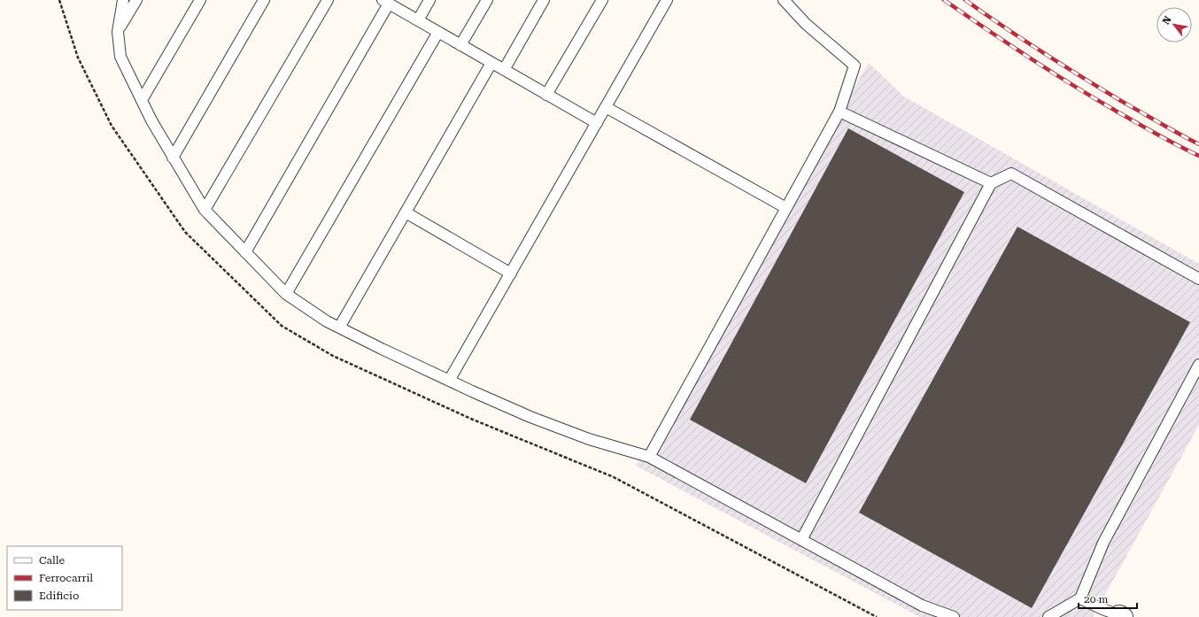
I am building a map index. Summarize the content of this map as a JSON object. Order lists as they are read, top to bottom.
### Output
{
  "legend": ["Calle", "Ferrocarril", "Edificio"],
  "scale_bar": "20 m",
  "north": "top left"
}
